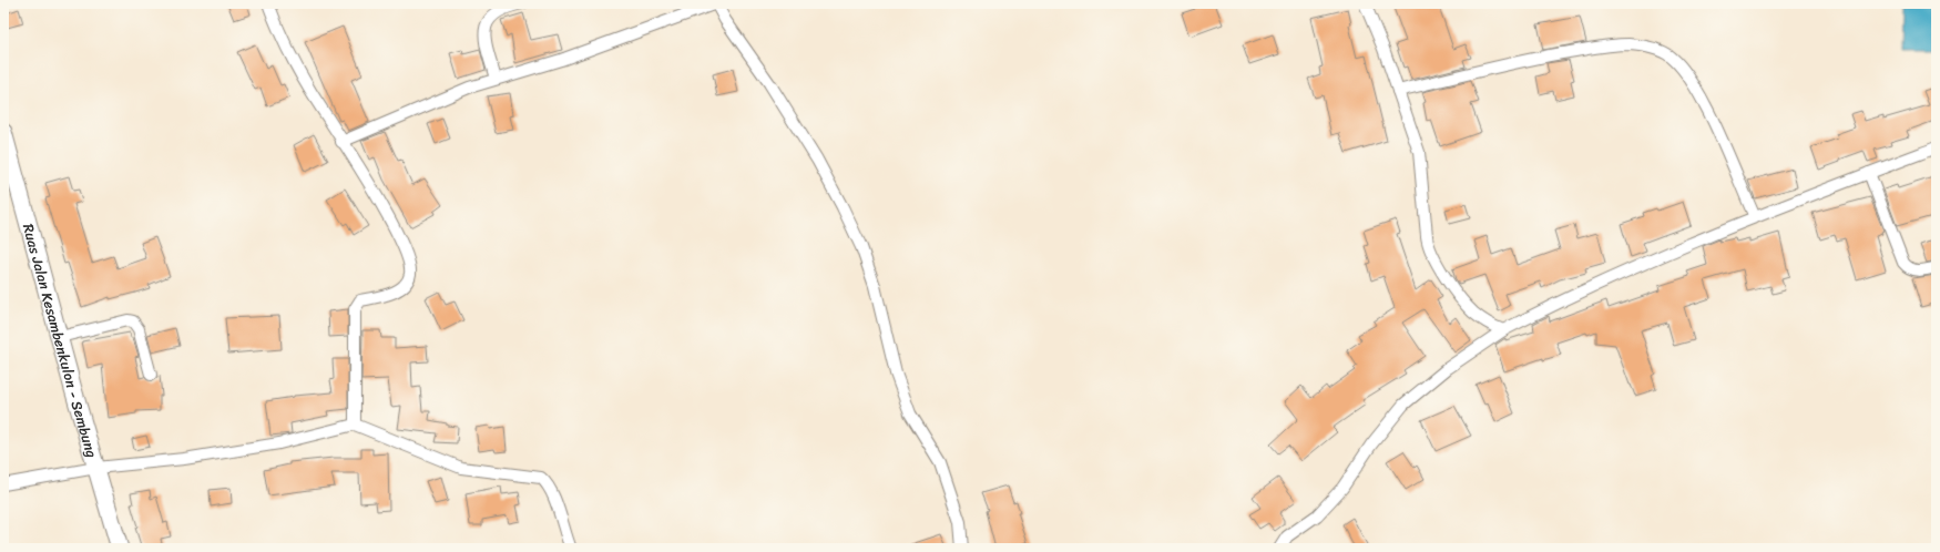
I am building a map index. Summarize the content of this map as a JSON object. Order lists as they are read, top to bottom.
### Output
{
  "streets": {
    "main road": ["Ruas Jalan Kesambenkulon - Sembung"]
  }
}
